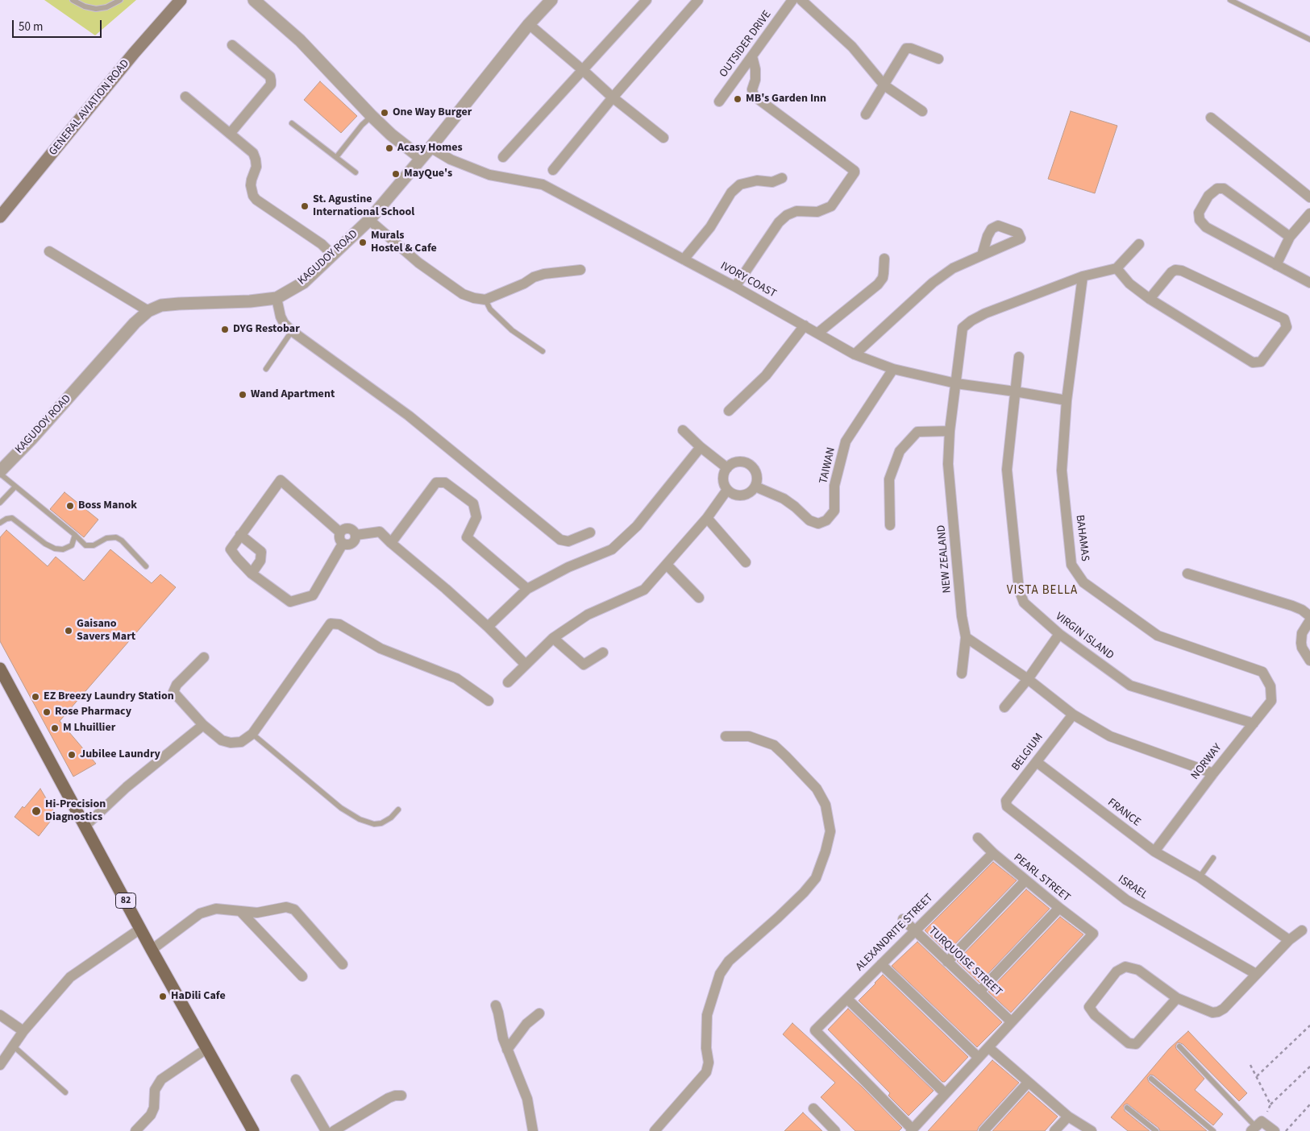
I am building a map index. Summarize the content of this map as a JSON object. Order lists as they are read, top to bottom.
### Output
{
  "streets": {
    "main road": ["GENERAL AVIATION ROAD", "82"],
    "street": [
      "OUTSIDER DRIVE",
      "KAGUDOY ROAD",
      "IVORY COAST",
      "TAIWAN",
      "BAHAMAS",
      "NEW ZEALAND",
      "VIRGIN ISLAND",
      "BELGIUM",
      "NORWAY",
      "FRANCE",
      "PEARL STREET",
      "ISRAEL",
      "ALEXANDRITE STREET",
      "TURQUOISE STREET"
    ]
  },
  "crossings": [
    ["KAGUDOY ROAD", "IVORY COAST"],
    ["IVORY COAST", "TAIWAN"],
    ["IVORY COAST", "BAHAMAS"],
    ["IVORY COAST", "NEW ZEALAND"],
    ["IVORY COAST", "VIRGIN ISLAND"],
    ["BAHAMAS", "NEW ZEALAND"],
    ["BAHAMAS", "NORWAY"],
    ["VIRGIN ISLAND", "NORWAY"],
    ["BELGIUM", "FRANCE"],
    ["BELGIUM", "ISRAEL"],
    ["NORWAY", "FRANCE"],
    ["PEARL STREET", "ALEXANDRITE STREET"],
    ["PEARL STREET", "TURQUOISE STREET"],
    ["ALEXANDRITE STREET", "TURQUOISE STREET"]
  ],
  "districts": ["VISTA BELLA"],
  "places": [
    "MB's Garden Inn",
    "One Way Burger",
    "Acasy Homes",
    "MayQue's",
    "St. Agustine International School",
    "Murals Hostel & Cafe",
    "DYG Restobar",
    "Wand Apartment",
    "Boss Manok",
    "Gaisano Savers Mart",
    "EZ Breezy Laundry Station",
    "Rose Pharmacy",
    "M Lhuillier",
    "Jubilee Laundry",
    "Hi-Precision Diagnostics",
    "HaDili Cafe"
  ],
  "scale_bar": "50 m"
}
